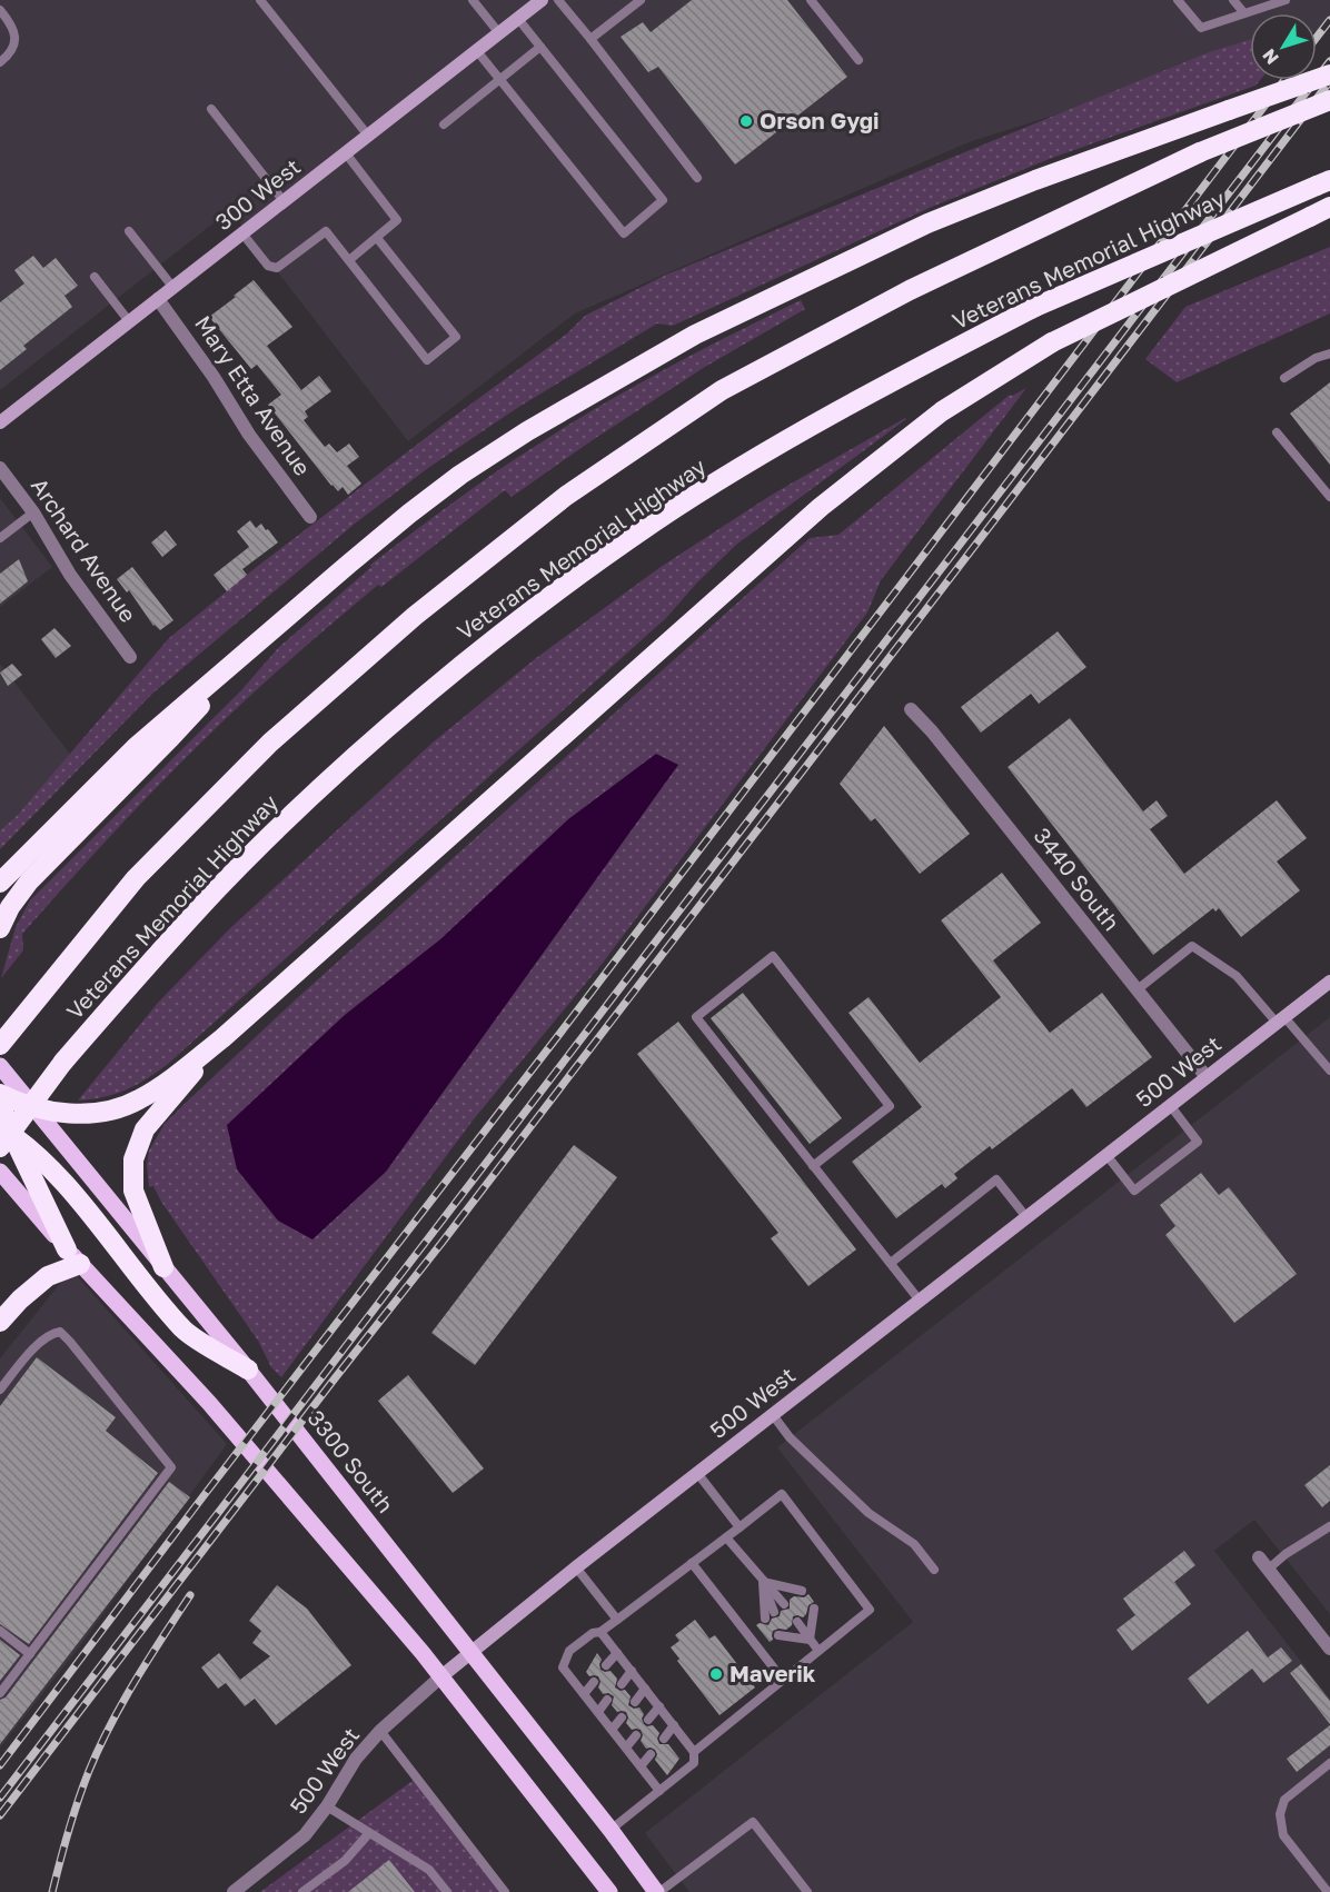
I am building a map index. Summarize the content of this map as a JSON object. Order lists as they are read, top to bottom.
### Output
{
  "streets": {
    "highway": ["Veterans Memorial Highway"],
    "main road": ["300 West", "500 West", "3300 South"],
    "street": ["Mary Etta Avenue", "Archard Avenue", "3440 South"]
  },
  "crossings": [
    ["300 West", "Mary Etta Avenue"],
    ["3440 South", "500 West"],
    ["500 West", "3300 South"]
  ],
  "places": ["Orson Gygi", "Maverik"],
  "north": "bottom left"
}
